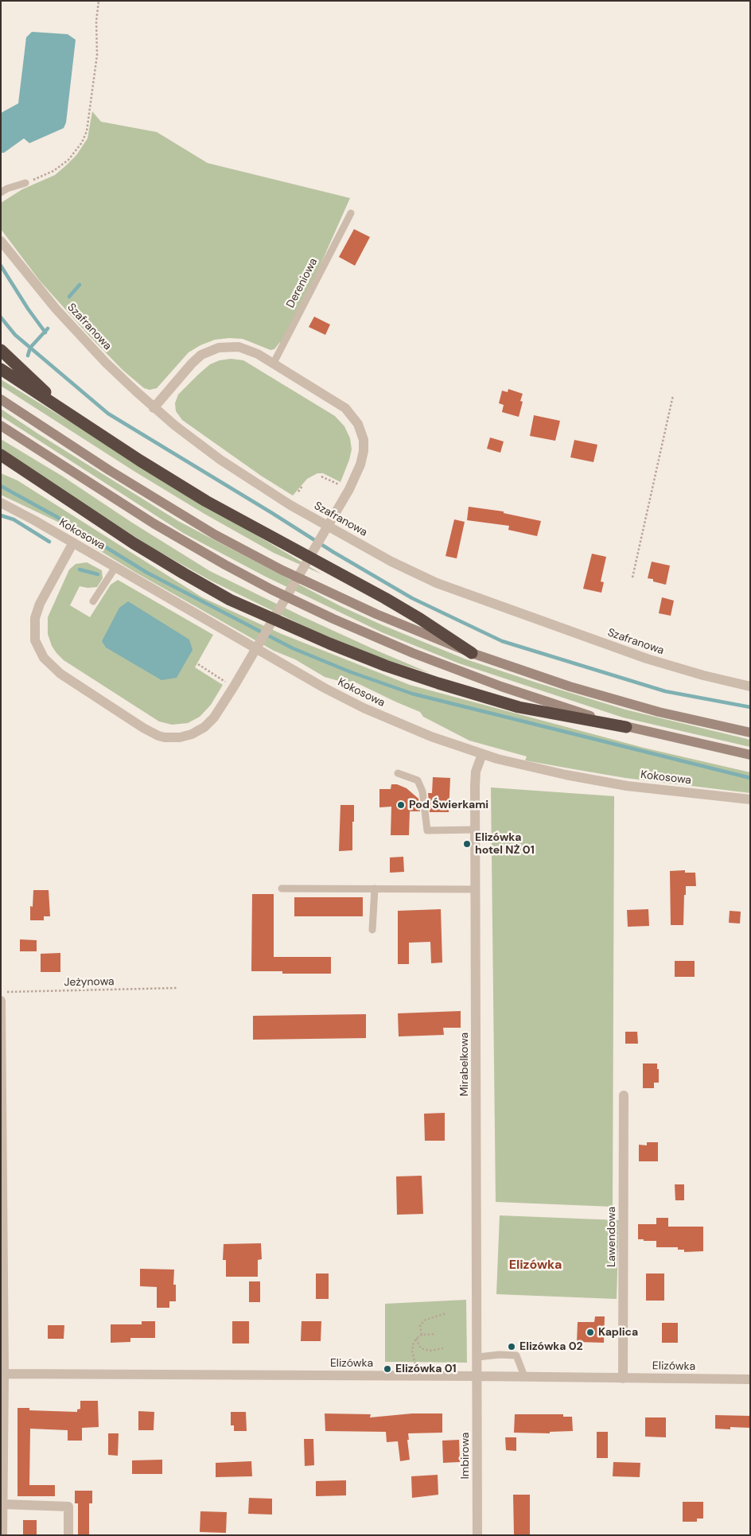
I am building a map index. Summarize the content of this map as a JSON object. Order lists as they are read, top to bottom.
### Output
{
  "streets": {
    "street": [
      "Szafranowa",
      "Kokosowa",
      "Mirabelkowa",
      "Lawendowa",
      "Elizówka",
      "Imbirowa"
    ],
    "lane": ["Dereniowa"],
    "path": ["Jeżynowa"]
  },
  "crossings": [
    ["Kokosowa", "Mirabelkowa"],
    ["Mirabelkowa", "Elizówka"],
    ["Mirabelkowa", "Imbirowa"],
    ["Lawendowa", "Elizówka"],
    ["Elizówka", "Imbirowa"]
  ],
  "districts": ["Elizówka"],
  "places": [
    "Pod Świerkami",
    "Elizówka hotel NŻ 01",
    "Kaplica",
    "Elizówka 02",
    "Elizówka 01"
  ]
}
